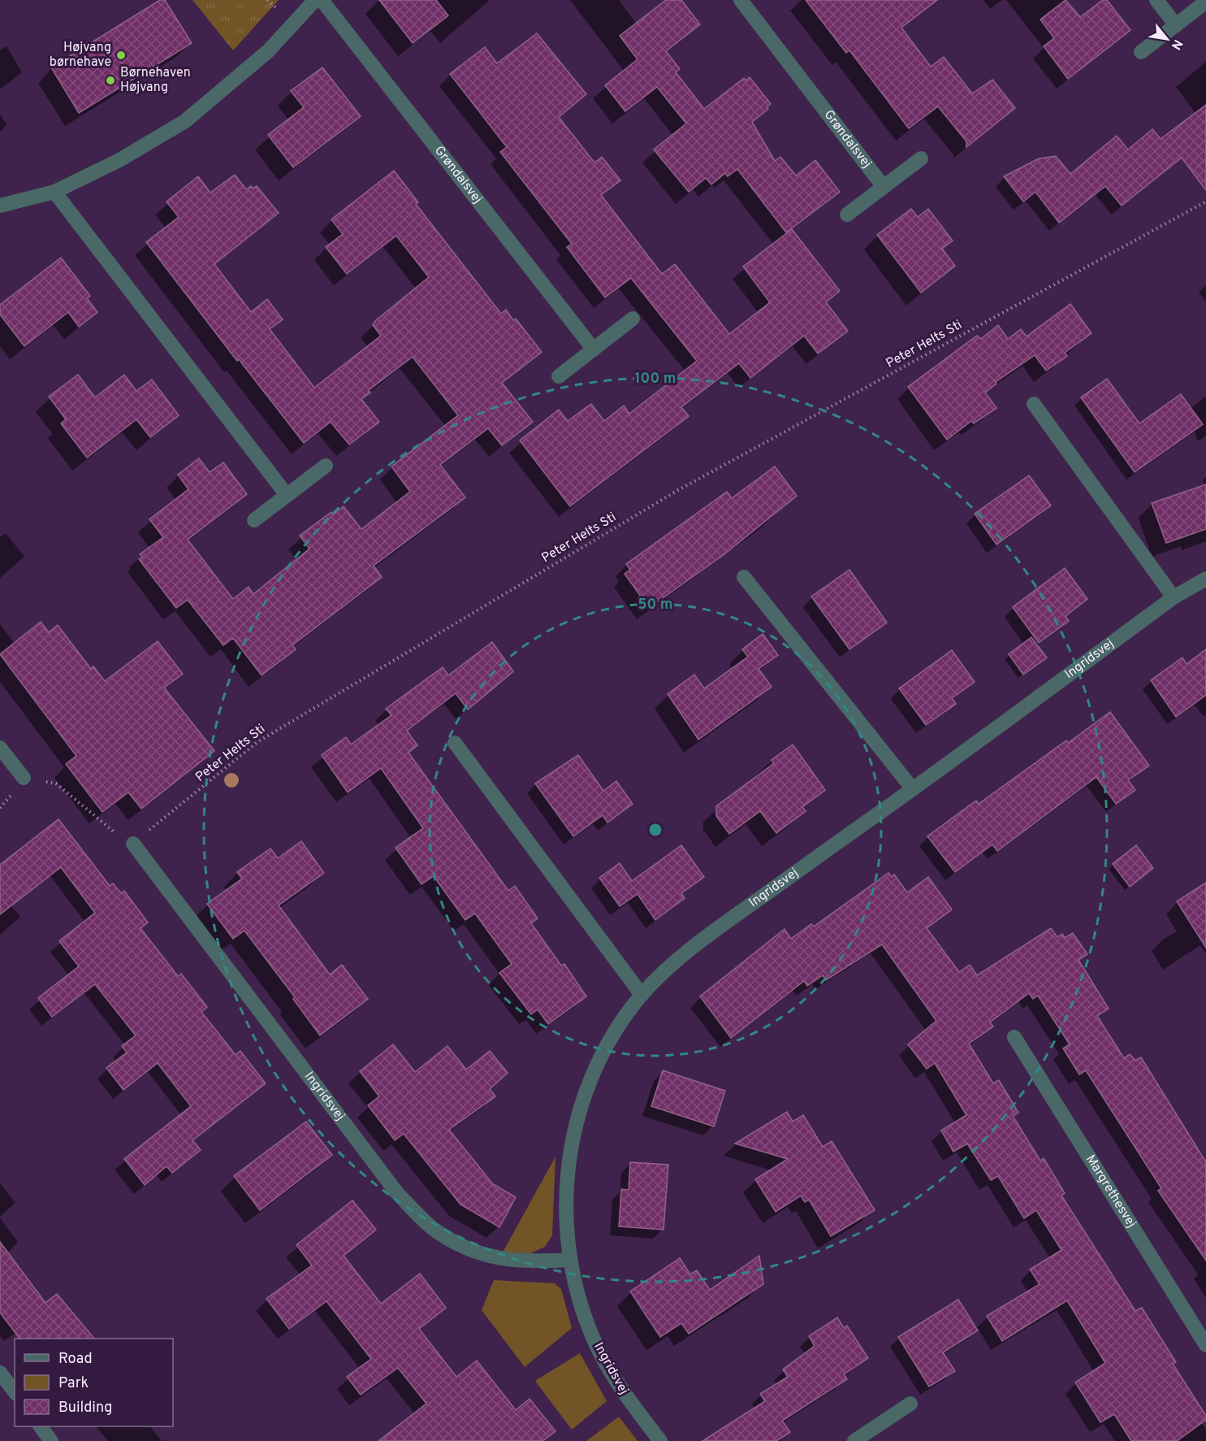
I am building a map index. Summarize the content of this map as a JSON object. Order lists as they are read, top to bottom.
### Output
{
  "streets": {
    "street": ["Grøndalsvej", "Ingridsvej", "Margrethesvej"],
    "path": ["Peter Helts Sti"]
  },
  "crossings": [
    ["Peter Helts Sti", "Ingridsvej"]
  ],
  "places": ["Højvang børnehave", "Børnehaven Højvang"],
  "legend": ["Road", "Park", "Building"],
  "north": "bottom right",
  "rings": ["100 m", "50 m"]
}
